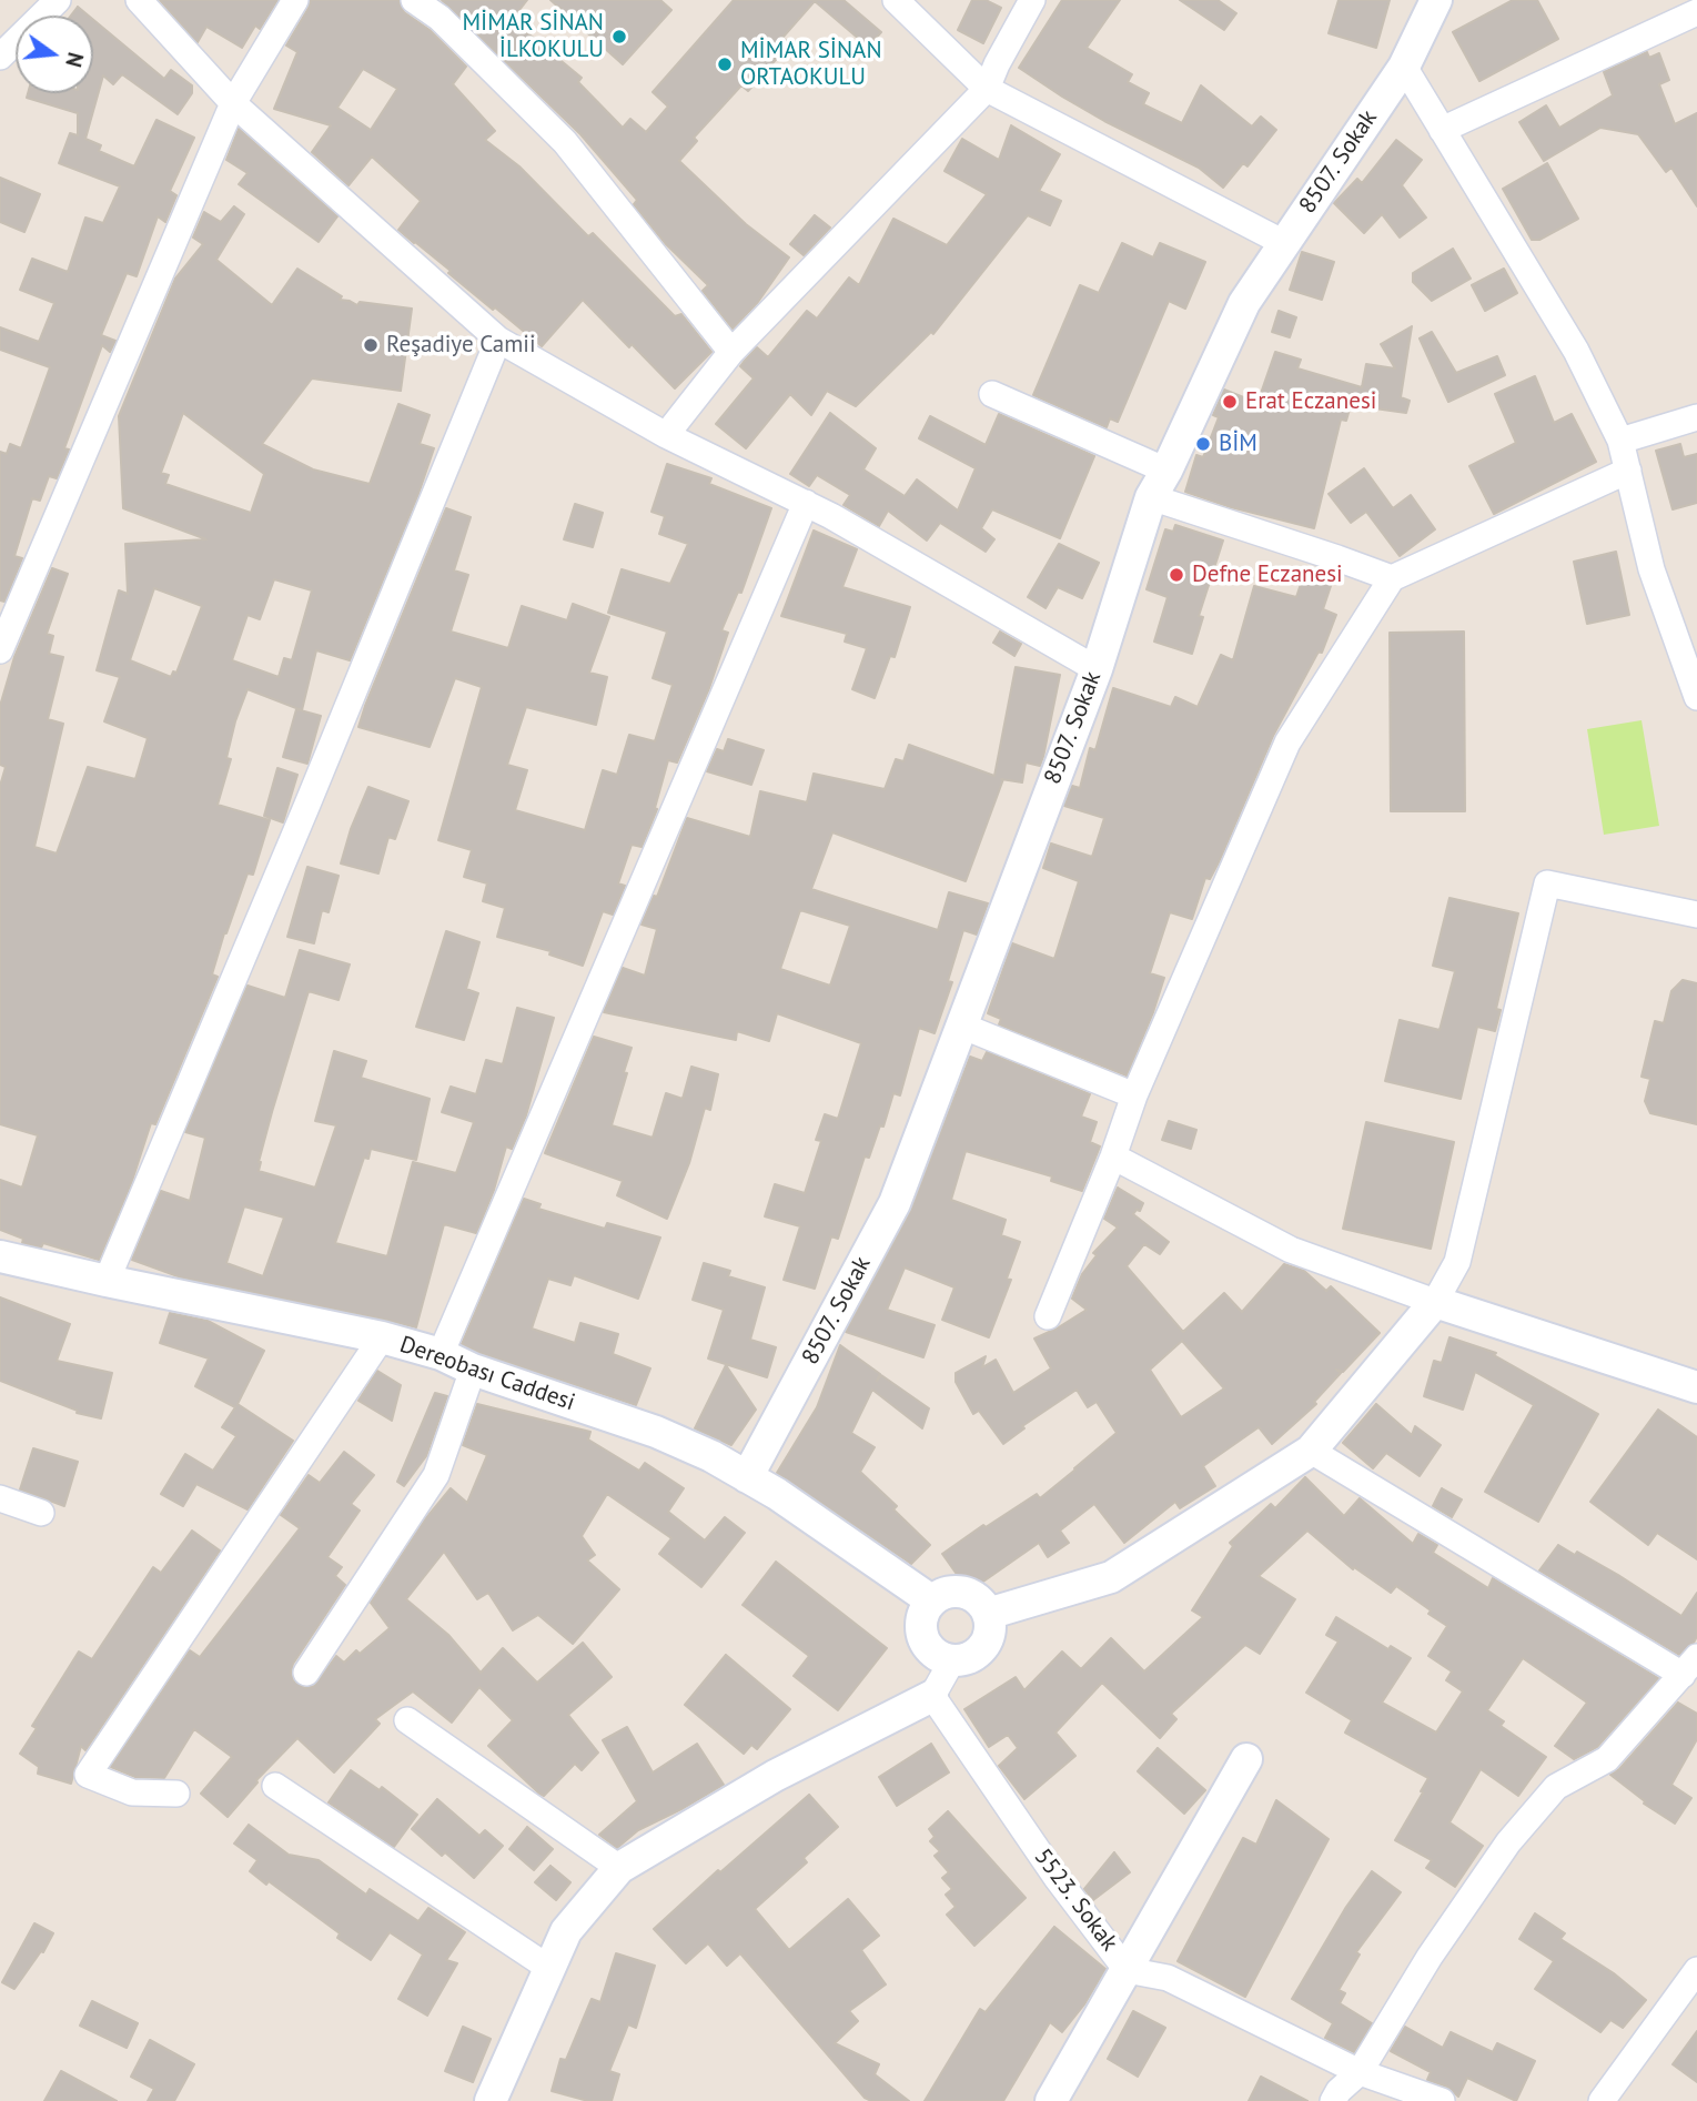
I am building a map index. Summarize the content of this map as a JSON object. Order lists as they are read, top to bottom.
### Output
{
  "streets": {
    "street": ["8507. Sokak", "Dereobası Caddesi", "5523. Sokak"]
  },
  "crossings": [
    ["8507. Sokak", "Dereobası Caddesi"]
  ],
  "places": [
    "MİMAR SİNAN İLKOKULU",
    "MİMAR SİNAN ORTAOKULU",
    "Reşadiye Camii",
    "Erat Eczanesi",
    "BİM",
    "Defne Eczanesi"
  ],
  "north": "right"
}
